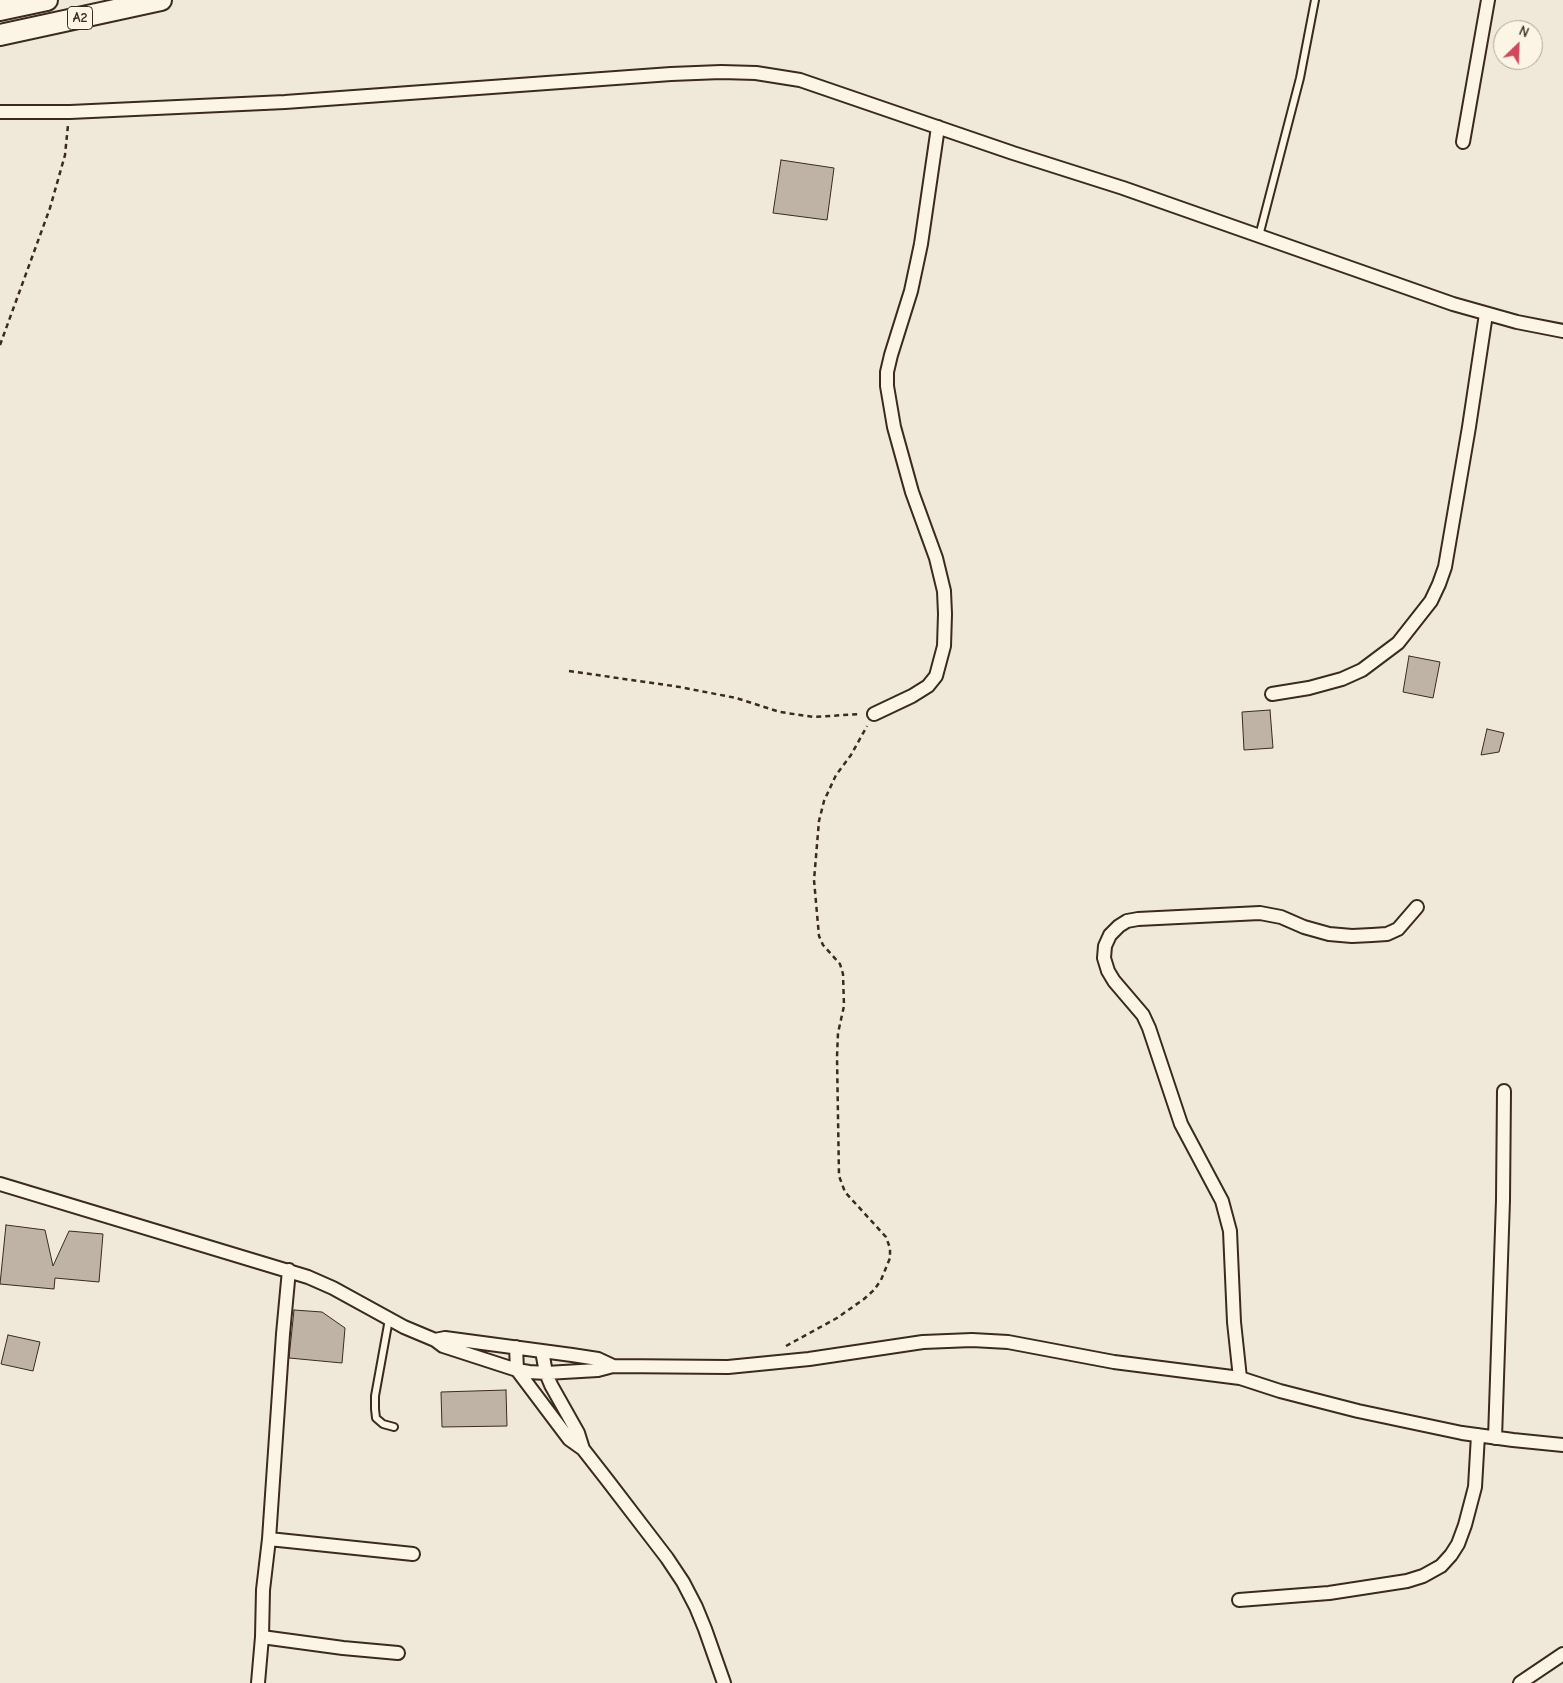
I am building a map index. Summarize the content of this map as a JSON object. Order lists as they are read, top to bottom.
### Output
{
  "streets": {
    "highway": ["A2"]
  },
  "north": "top right"
}
